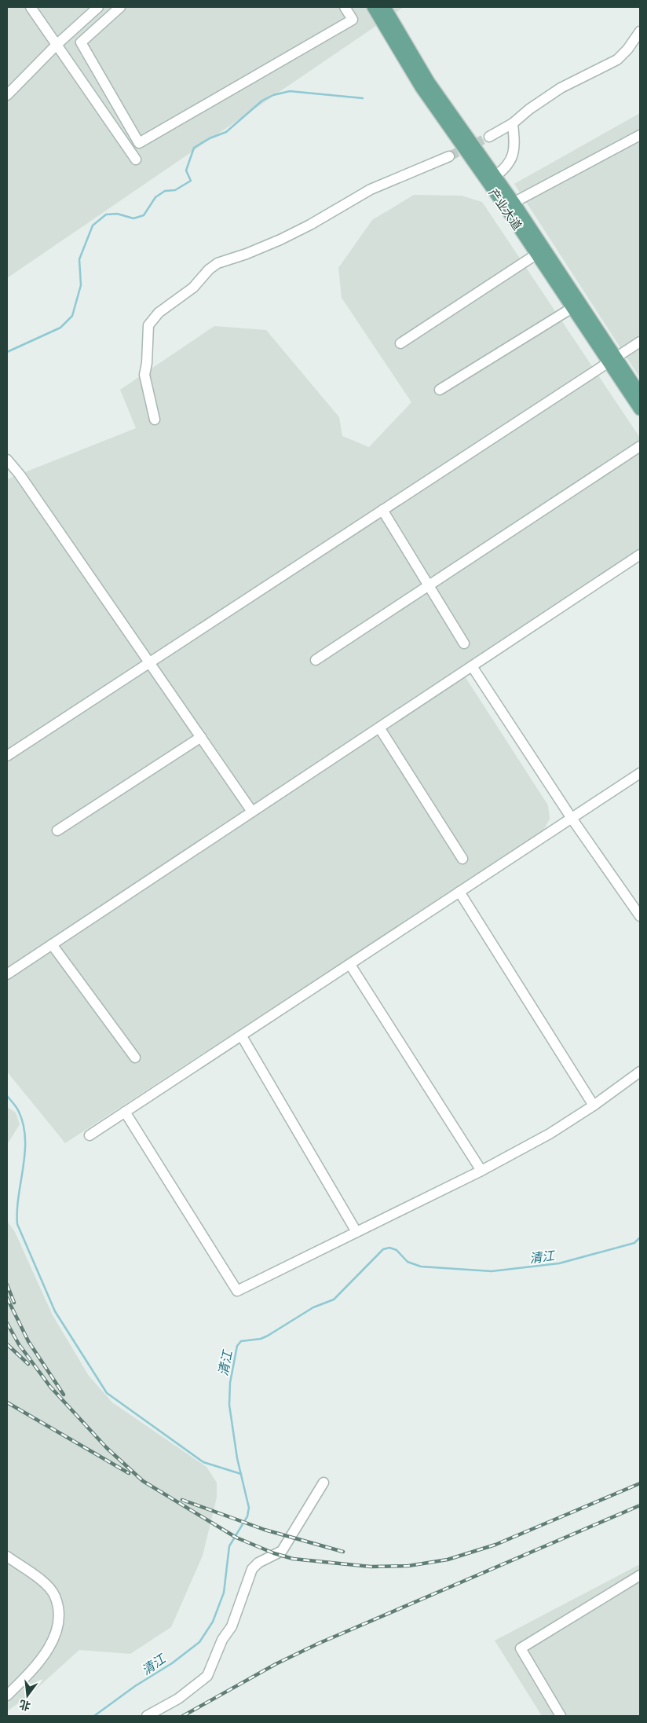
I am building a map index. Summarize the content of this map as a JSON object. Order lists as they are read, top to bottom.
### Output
{
  "streets": {
    "main road": ["产业大道"]
  },
  "water": ["清江"],
  "north": "bottom"
}
